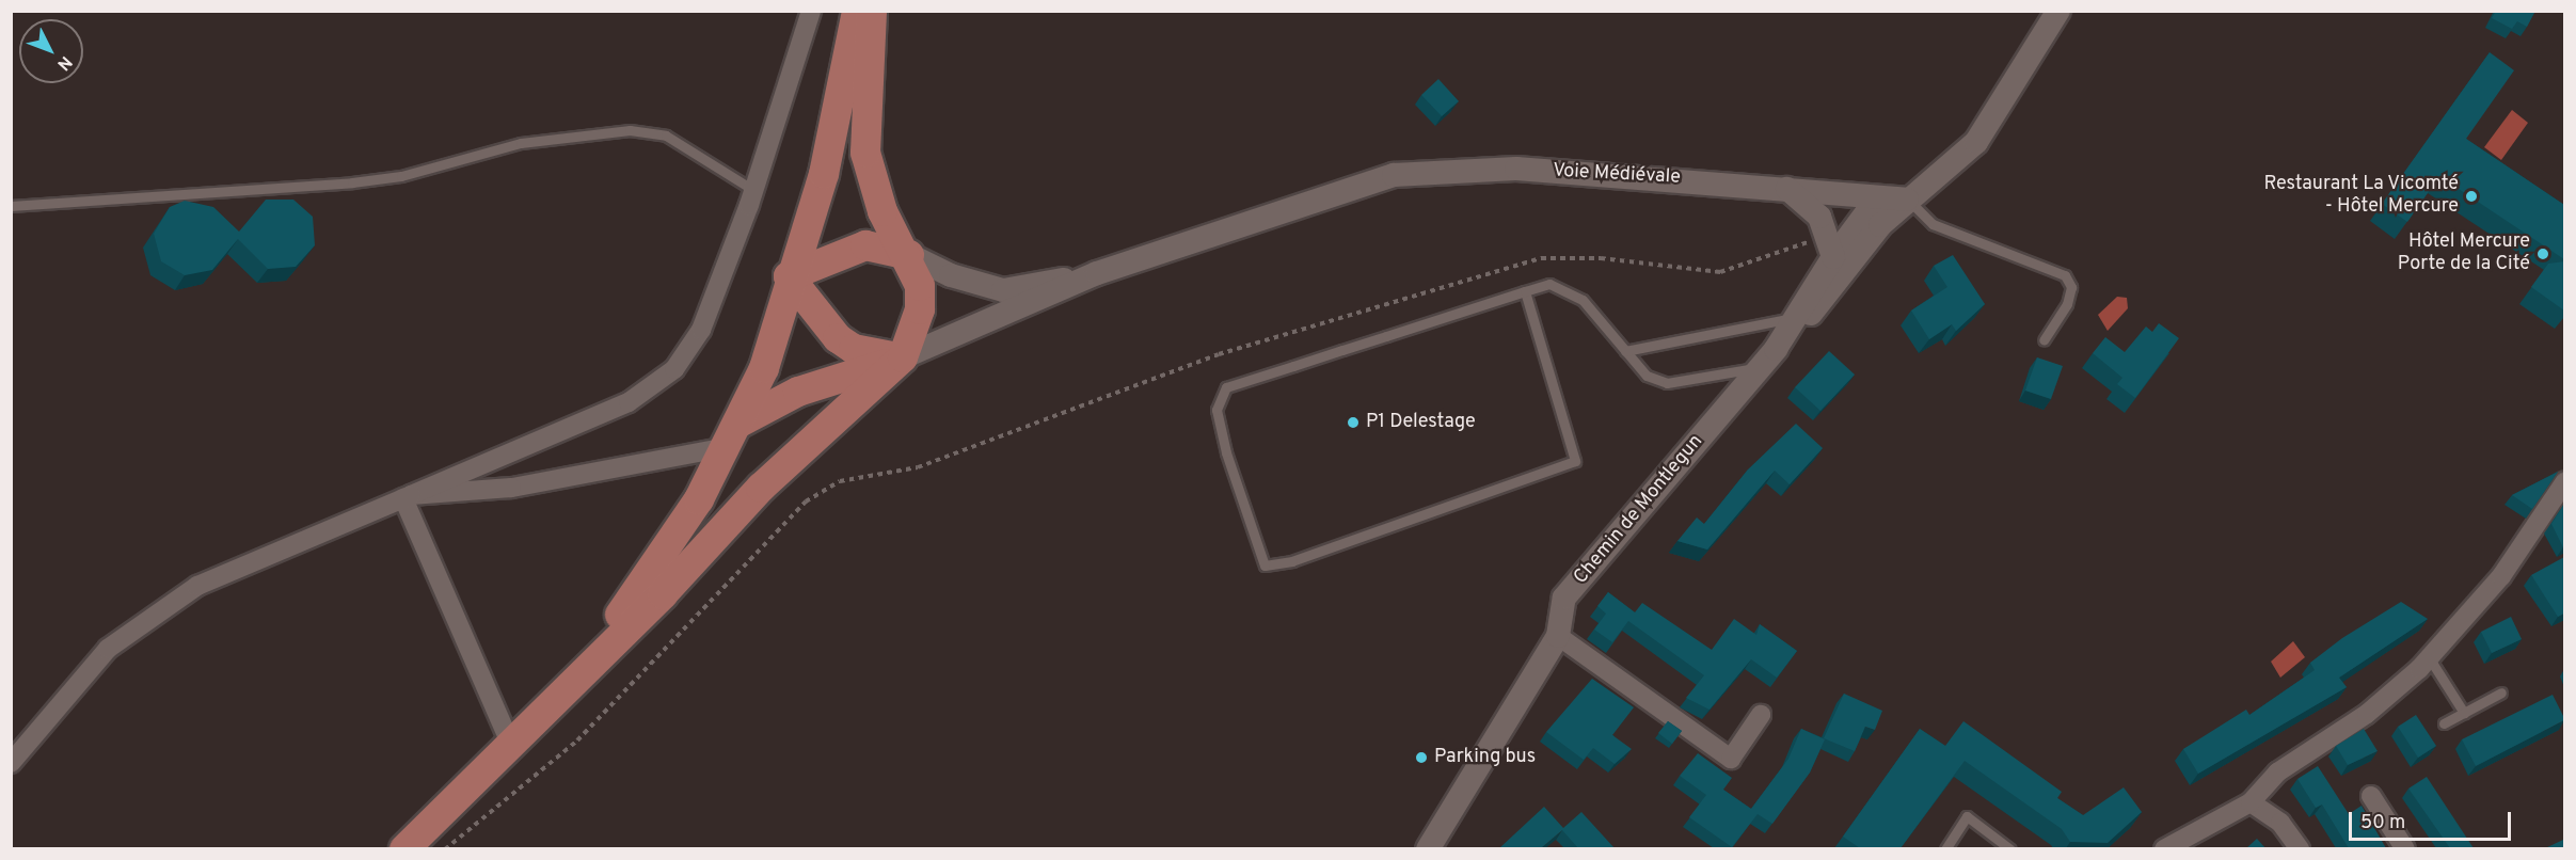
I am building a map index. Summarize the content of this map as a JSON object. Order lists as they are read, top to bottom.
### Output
{
  "streets": {
    "street": ["Voie Médiévale", "Chemin de Montlegun"]
  },
  "crossings": [
    ["Voie Médiévale", "Chemin de Montlegun"]
  ],
  "places": [
    "Restaurant La Vicomté - Hôtel Mercure",
    "Hôtel Mercure Porte de la Cité",
    "P1 Delestage",
    "Parking bus"
  ],
  "scale_bar": "50 m",
  "north": "bottom right"
}
